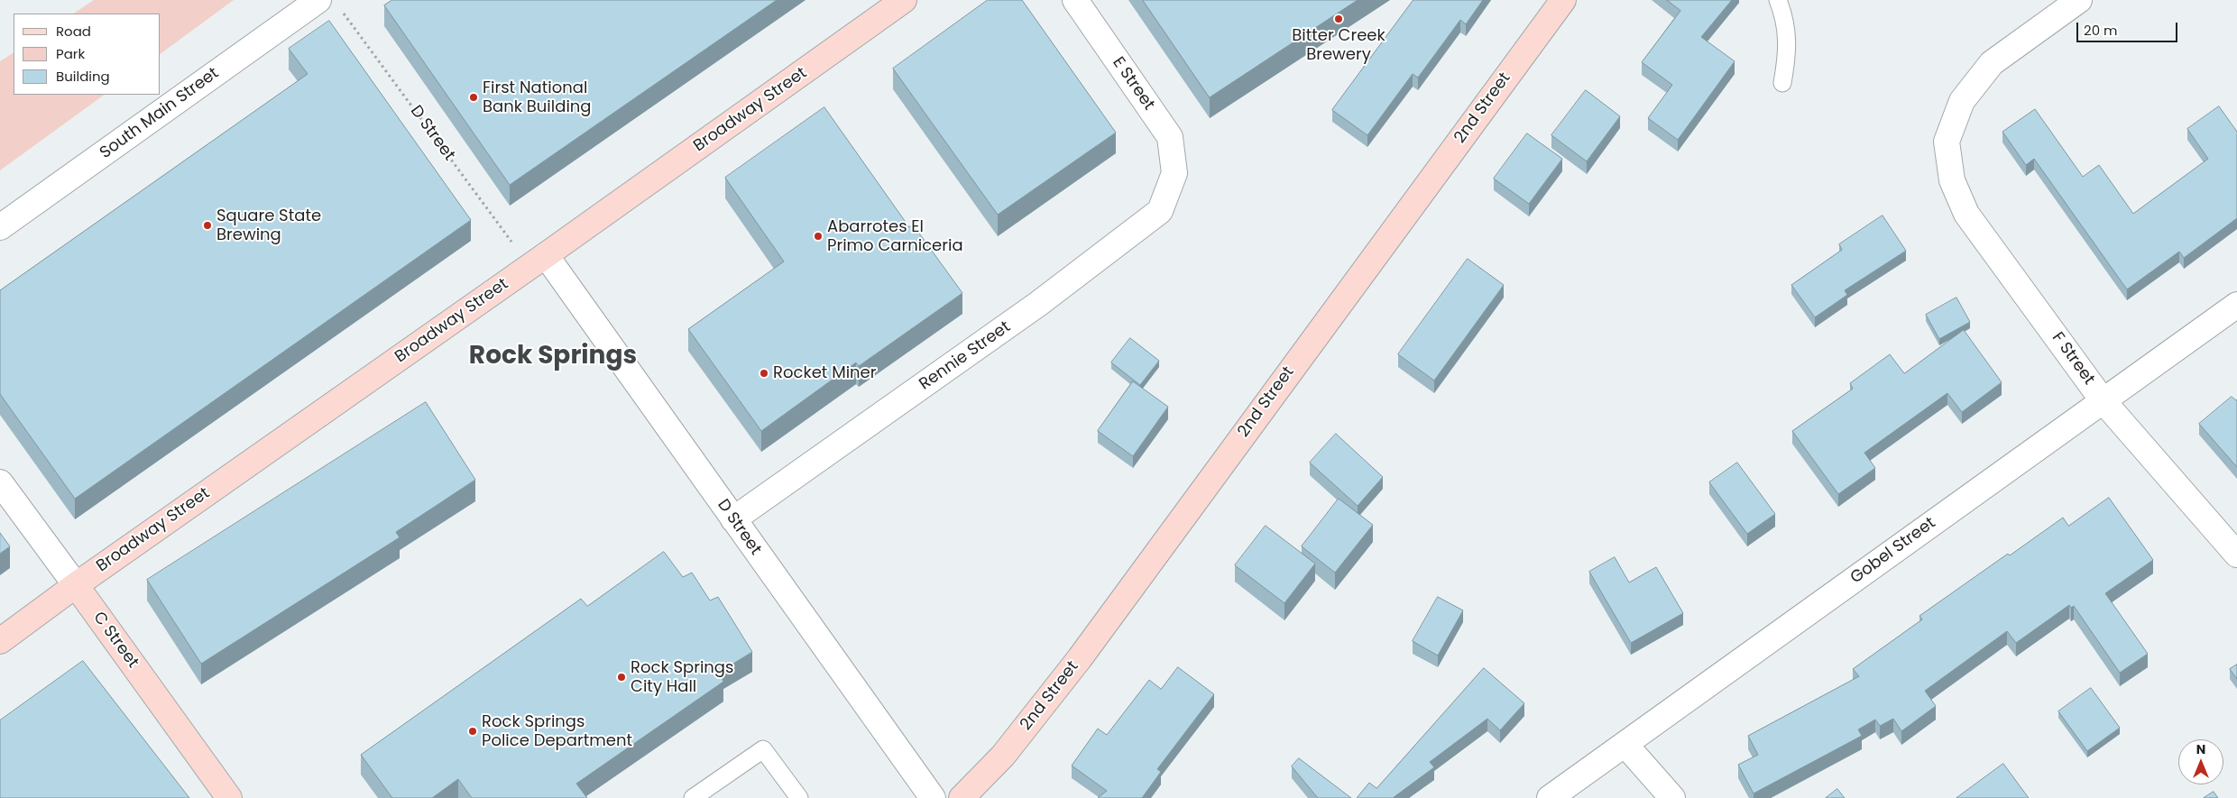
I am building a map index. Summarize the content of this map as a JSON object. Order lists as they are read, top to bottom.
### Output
{
  "streets": {
    "street": [
      "E Street",
      "2nd Street",
      "Broadway Street",
      "South Main Street",
      "D Street",
      "Rennie Street",
      "F Street",
      "Gobel Street",
      "C Street"
    ]
  },
  "crossings": [
    ["E Street", "Rennie Street"],
    ["Broadway Street", "D Street"],
    ["Broadway Street", "C Street"],
    ["South Main Street", "D Street"],
    ["D Street", "Rennie Street"],
    ["F Street", "Gobel Street"]
  ],
  "districts": ["Rock Springs"],
  "places": [
    "Bitter Creek Brewery",
    "First National Bank Building",
    "Square State Brewing",
    "Abarrotes El Primo Carniceria",
    "Rocket Miner",
    "Rock Springs City Hall",
    "Rock Springs Police Department"
  ],
  "legend": ["Road", "Park", "Building"],
  "scale_bar": "20 m",
  "north": "top"
}
